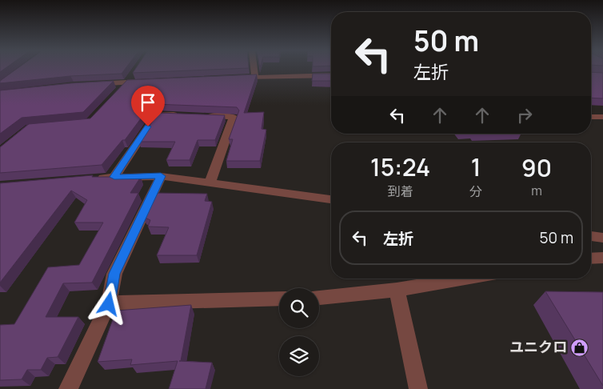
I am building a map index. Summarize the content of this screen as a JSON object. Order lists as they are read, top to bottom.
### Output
{
  "places": {
    "shop": ["ユニクロ"]
  },
  "page": {
    "turn": ["50 m", "左折"],
    "eta": [
      "15:24",
      "到着",
      "1",
      "分",
      "90",
      "m"
    ],
    "list": [
      {
        "name": "左折",
        "value": "50 m"
      }
    ]
  }
}
